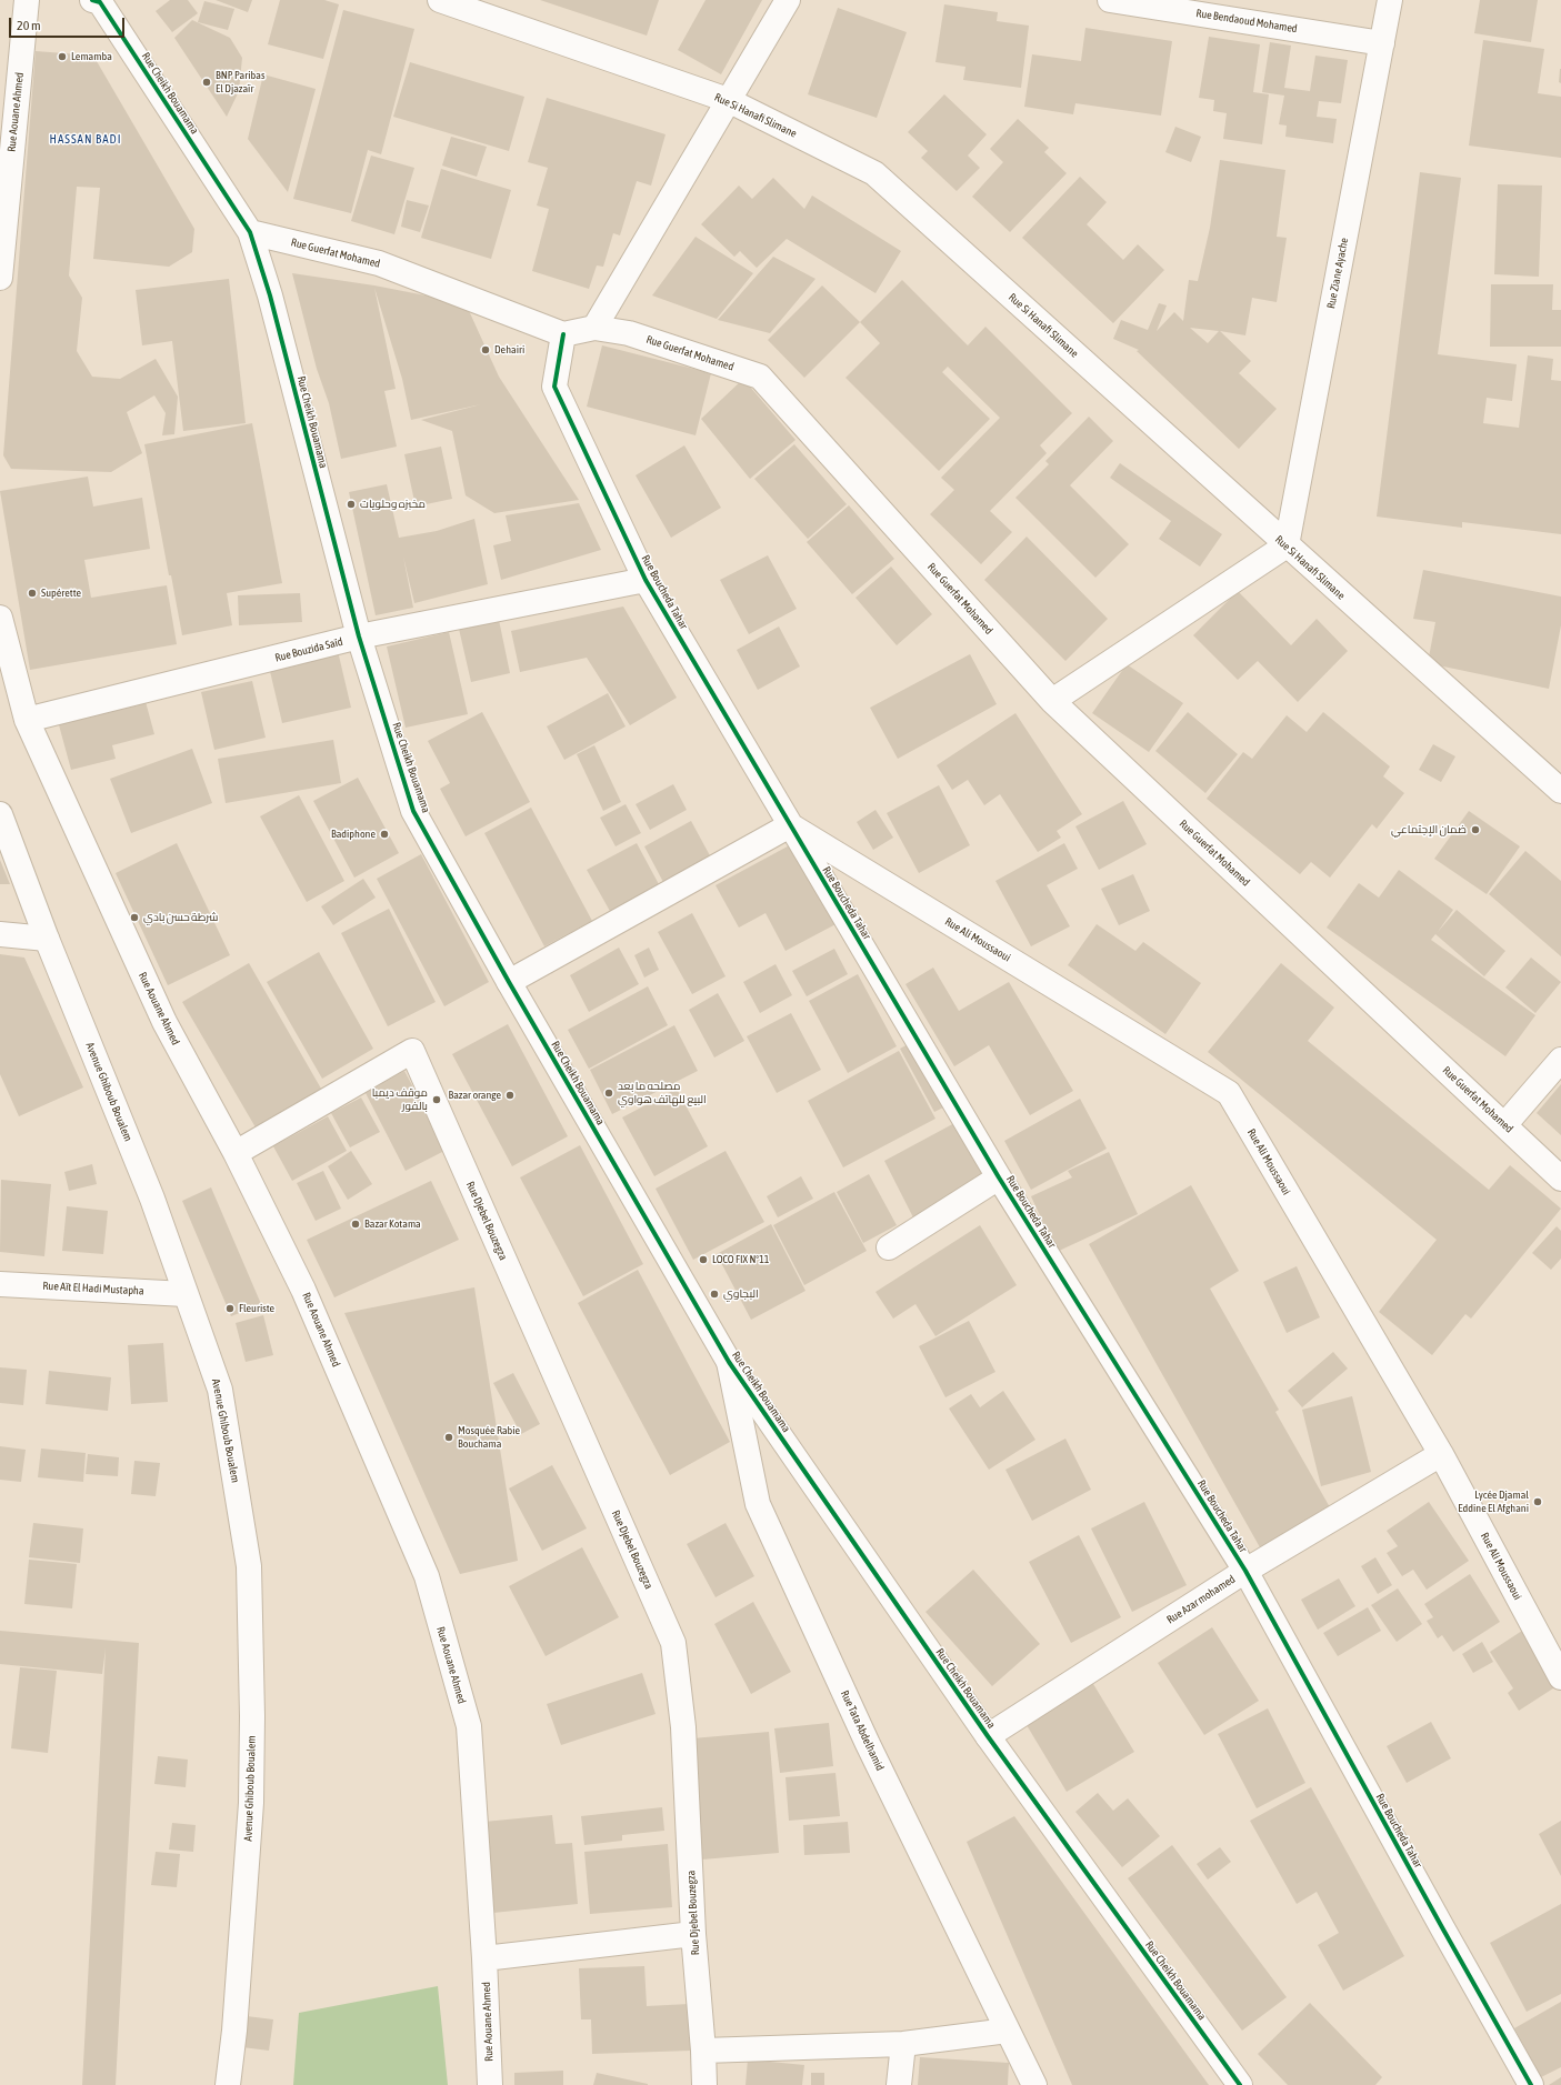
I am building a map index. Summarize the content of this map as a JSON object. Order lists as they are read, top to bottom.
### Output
{
  "streets": {
    "street": [
      "Rue Bendaoud Mohamed",
      "Rue Cheikh Bouamama",
      "Rue Aouane Ahmed",
      "Rue Si Hanafi Slimane",
      "Rue Guerfat Mohamed",
      "Rue Ziane Ayache",
      "Rue Boucheda Tahar",
      "Rue Bouzida Saïd",
      "Rue Ali Moussaoui",
      "Avenue Ghiboub Boualem",
      "Rue Djebel Bouzegza",
      "Rue Aït El Hadi Mustapha",
      "Rue Azar mohamed",
      "Rue Tata Abdelhamid"
    ]
  },
  "crossings": [
    ["Rue Bendaoud Mohamed", "Rue Ziane Ayache"],
    ["Rue Cheikh Bouamama", "Rue Guerfat Mohamed"],
    ["Rue Cheikh Bouamama", "Rue Bouzida Saïd"],
    ["Rue Cheikh Bouamama", "Rue Azar mohamed"],
    ["Rue Cheikh Bouamama", "Rue Tata Abdelhamid"],
    ["Rue Aouane Ahmed", "Rue Bouzida Saïd"],
    ["Rue Aouane Ahmed", "Rue Djebel Bouzegza"],
    ["Rue Si Hanafi Slimane", "Rue Ziane Ayache"],
    ["Rue Guerfat Mohamed", "Rue Boucheda Tahar"],
    ["Rue Boucheda Tahar", "Rue Bouzida Saïd"],
    ["Rue Boucheda Tahar", "Rue Ali Moussaoui"],
    ["Rue Boucheda Tahar", "Rue Azar mohamed"],
    ["Rue Ali Moussaoui", "Rue Azar mohamed"],
    ["Avenue Ghiboub Boualem", "Rue Aït El Hadi Mustapha"]
  ],
  "districts": ["HASSAN BADI"],
  "places": [
    "Lemamba",
    "BNP Paribas El Djazaïr",
    "Dehairi",
    "مخبزه وحلويات",
    "Supérette",
    "ضمان الإجتماعي",
    "Badiphone",
    "شرطة حسن بادي",
    "مصلحه ما بعد البيع للهاتف هواوي",
    "Bazar orange",
    "موقف ديمبا بالفور",
    "Bazar Kotama",
    "LOCO FIX N°11",
    "البجاوي",
    "Fleuriste",
    "Mosquée Rabie Bouchama",
    "Lycée Djamal Eddine El Afghani"
  ],
  "scale_bar": "20 m"
}
